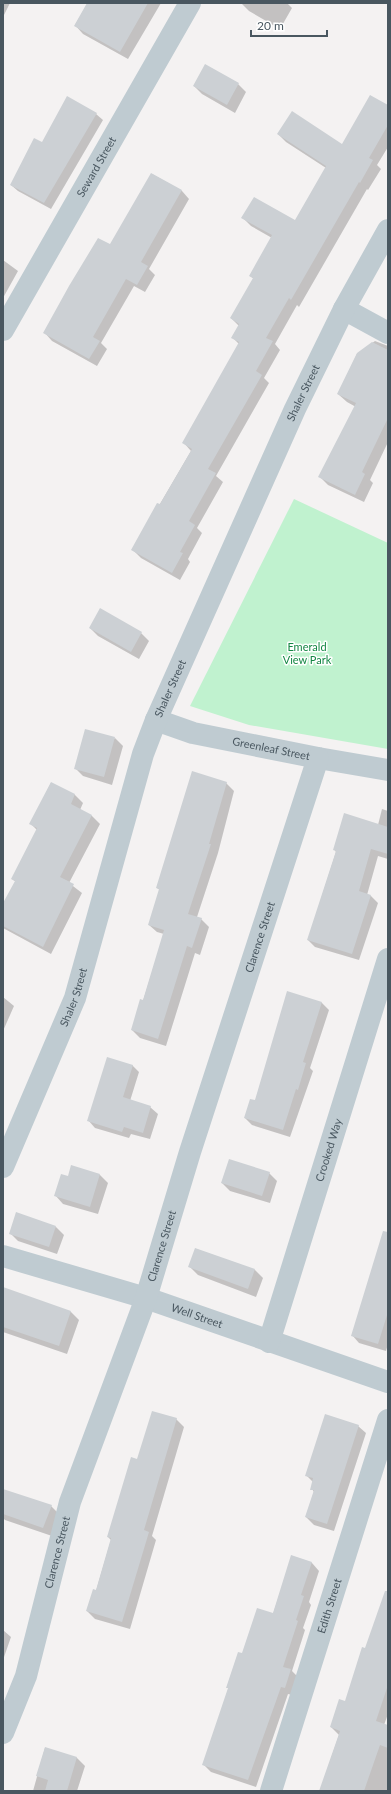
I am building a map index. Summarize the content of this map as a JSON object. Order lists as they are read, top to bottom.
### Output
{
  "streets": {
    "street": [
      "Seward Street",
      "Shaler Street",
      "Greenleaf Street",
      "Clarence Street",
      "Crooked Way",
      "Well Street",
      "Edith Street"
    ]
  },
  "crossings": [
    ["Shaler Street", "Greenleaf Street"],
    ["Greenleaf Street", "Clarence Street"],
    ["Clarence Street", "Well Street"],
    ["Crooked Way", "Well Street"]
  ],
  "parks": ["Emerald View Park"],
  "scale_bar": "20 m"
}
